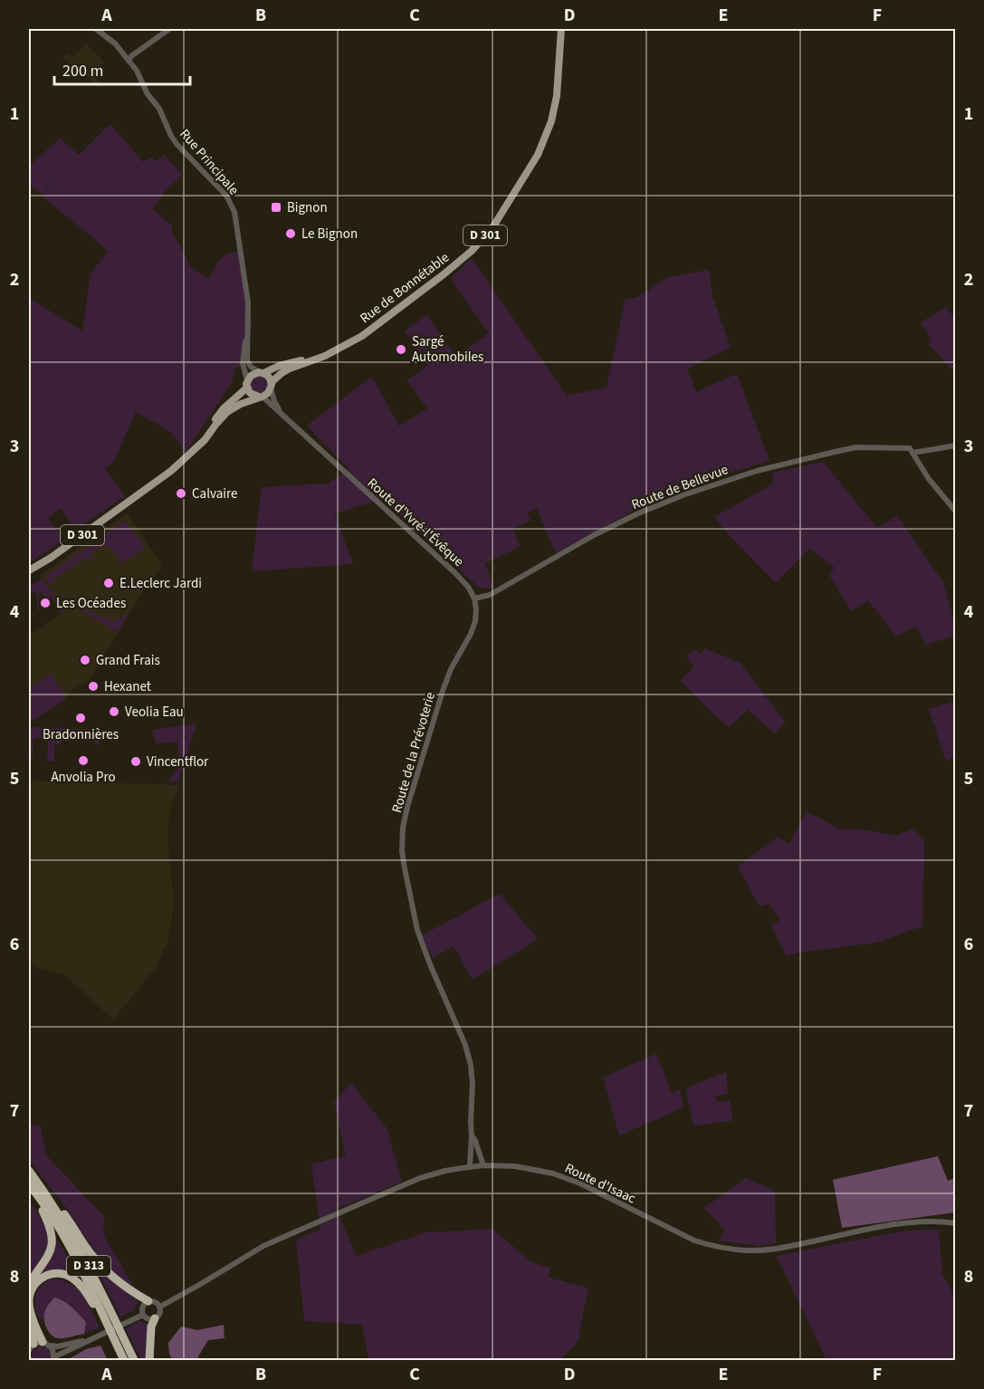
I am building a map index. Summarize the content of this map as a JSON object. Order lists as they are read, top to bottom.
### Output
{
  "streets": {
    "highway": ["D 313"],
    "main road": ["D 301", "Rue de Bonnétable"],
    "street": [
      "Rue Principale",
      "Route de Bellevue",
      "Route d'Yvré-l'Évêque",
      "Route de la Prévoterie",
      "Route d'Isaac"
    ]
  },
  "crossings": [
    ["D 301", "Rue de Bonnétable"],
    ["D 301", "Route d'Yvré-l'Évêque"],
    ["Route de Bellevue", "Route d'Yvré-l'Évêque"],
    ["Route de Bellevue", "Route de la Prévoterie"],
    ["Route d'Yvré-l'Évêque", "Route de la Prévoterie"],
    ["Route de la Prévoterie", "Route d'Isaac"],
    ["Route d'Isaac", "D 313"]
  ],
  "places": {
    "transit": ["Bignon"],
    "other": [
      "Le Bignon",
      "Sargé Automobiles",
      "Calvaire",
      "E.Leclerc Jardi",
      "Les Océades",
      "Grand Frais",
      "Hexanet",
      "Veolia Eau",
      "Bradonnières",
      "Anvolia Pro",
      "Vincentflor"
    ]
  },
  "scale_bar": "200 m",
  "grid": {
    "columns": [
      "A",
      "B",
      "C",
      "D",
      "E",
      "F"
    ],
    "rows": [
      "1",
      "2",
      "3",
      "4",
      "5",
      "6",
      "7",
      "8"
    ]
  }
}
